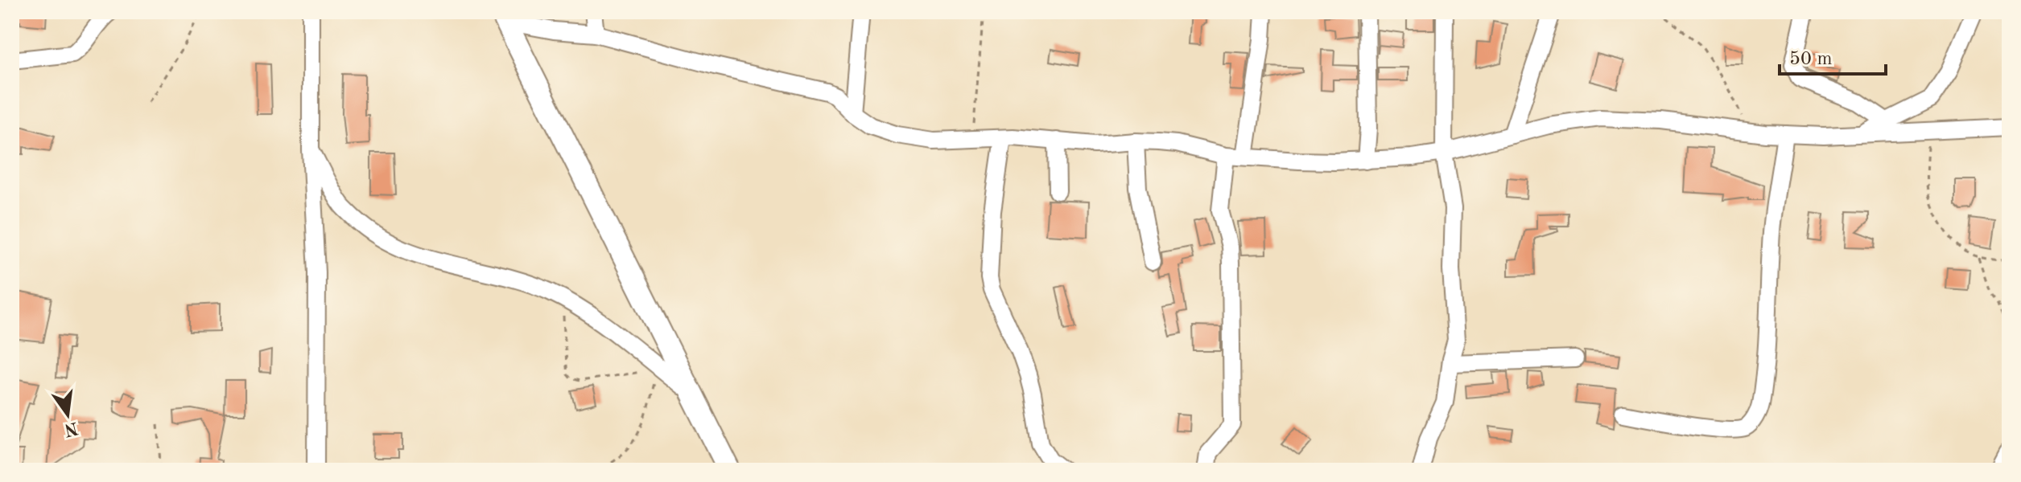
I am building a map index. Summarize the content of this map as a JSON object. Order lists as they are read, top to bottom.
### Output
{
  "scale_bar": "50 m",
  "north": "bottom"
}
